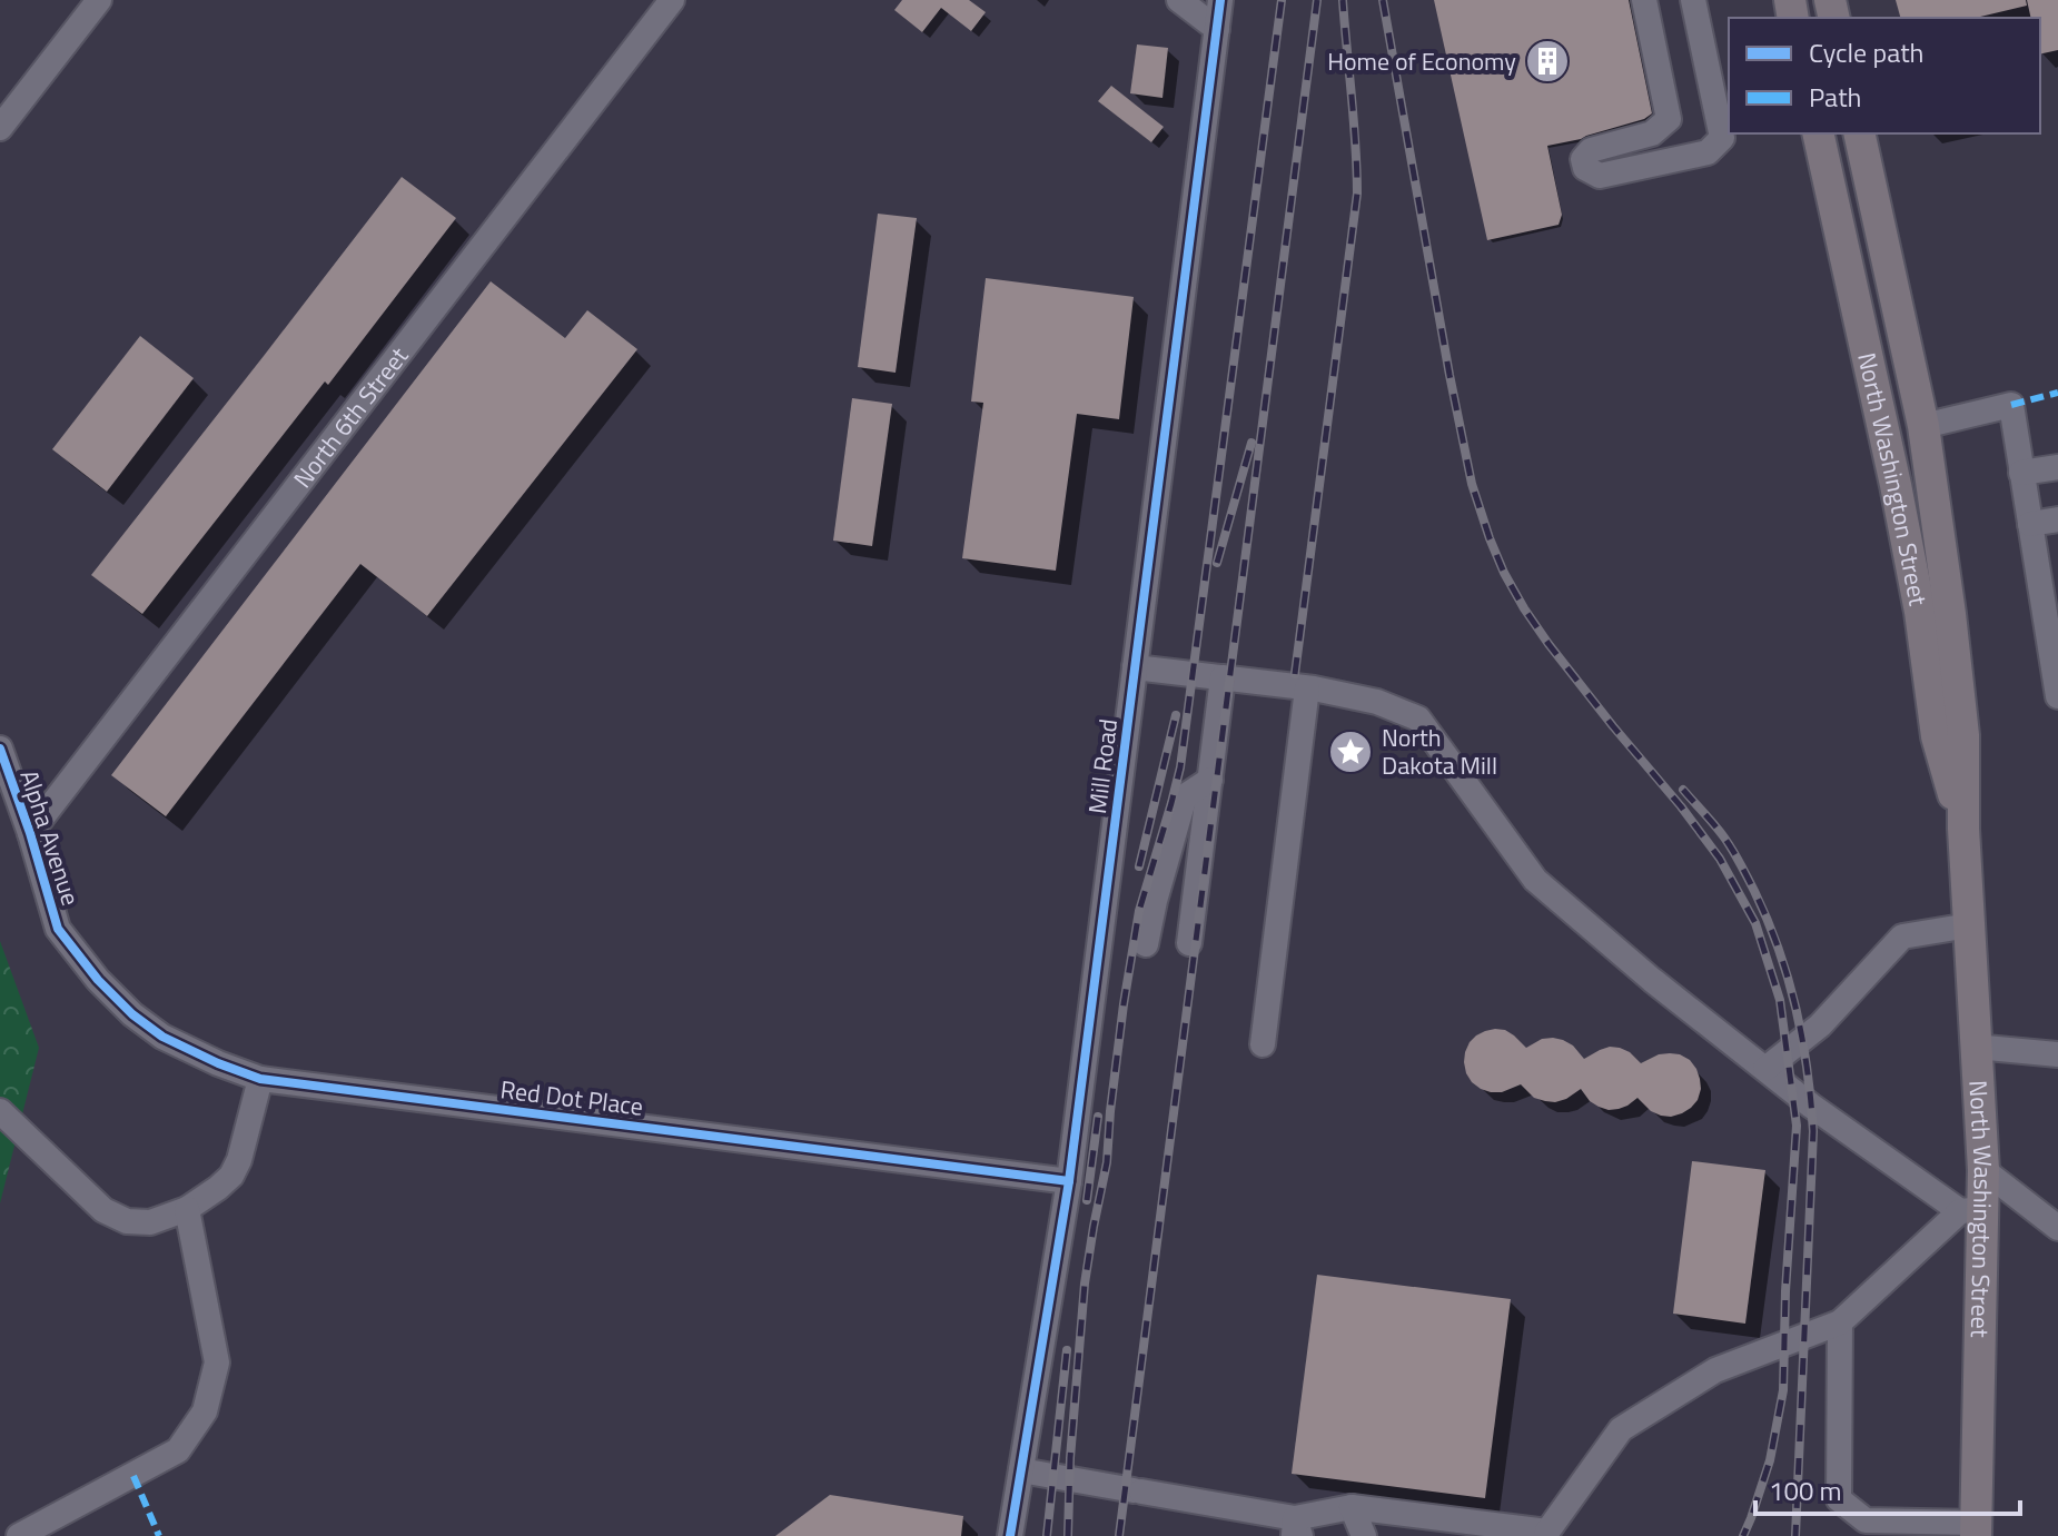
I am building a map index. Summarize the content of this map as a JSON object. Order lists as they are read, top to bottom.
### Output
{
  "streets": {
    "main road": ["North Washington Street"],
    "street": [
      "North 6th Street",
      "Mill Road",
      "Alpha Avenue",
      "Red Dot Place"
    ]
  },
  "crossings": [
    ["North 6th Street", "Alpha Avenue"],
    ["Mill Road", "Red Dot Place"],
    ["Alpha Avenue", "Red Dot Place"]
  ],
  "places": {
    "building": ["Home of Economy"],
    "place": ["North Dakota Mill"]
  },
  "legend": ["Cycle path", "Path"],
  "scale_bar": "100 m"
}
